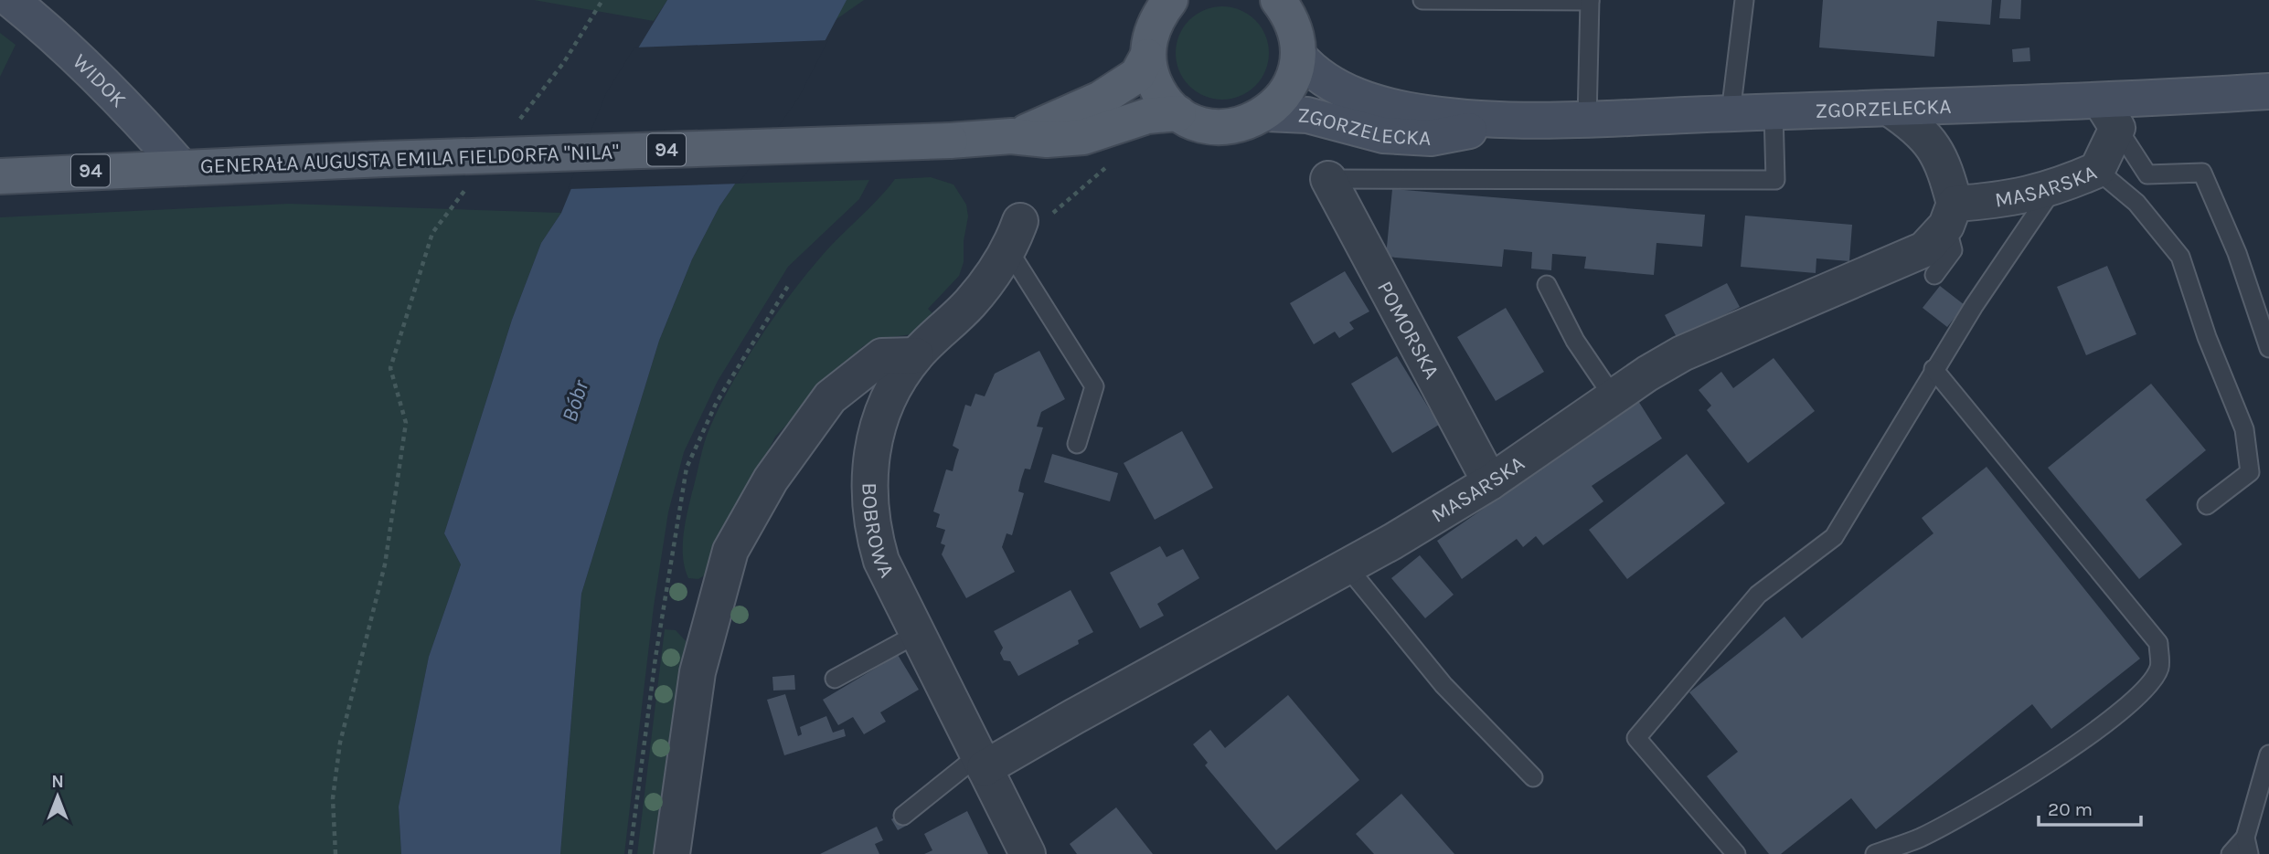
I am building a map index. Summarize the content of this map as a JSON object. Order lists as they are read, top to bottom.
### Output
{
  "streets": {
    "main road": ["94", "GENERAŁA AUGUSTA EMILA FIELDORFA \"NILA\""],
    "street": [
      "WIDOK",
      "ZGORZELECKA",
      "MASARSKA",
      "POMORSKA",
      "BOBROWA"
    ]
  },
  "crossings": [
    ["WIDOK", "GENERAŁA AUGUSTA EMILA FIELDORFA \"NILA\""],
    ["ZGORZELECKA", "94"],
    ["ZGORZELECKA", "MASARSKA"],
    ["94", "GENERAŁA AUGUSTA EMILA FIELDORFA \"NILA\""],
    ["MASARSKA", "POMORSKA"],
    ["MASARSKA", "BOBROWA"]
  ],
  "water": ["Bóbr"],
  "scale_bar": "20 m",
  "north": "top"
}
